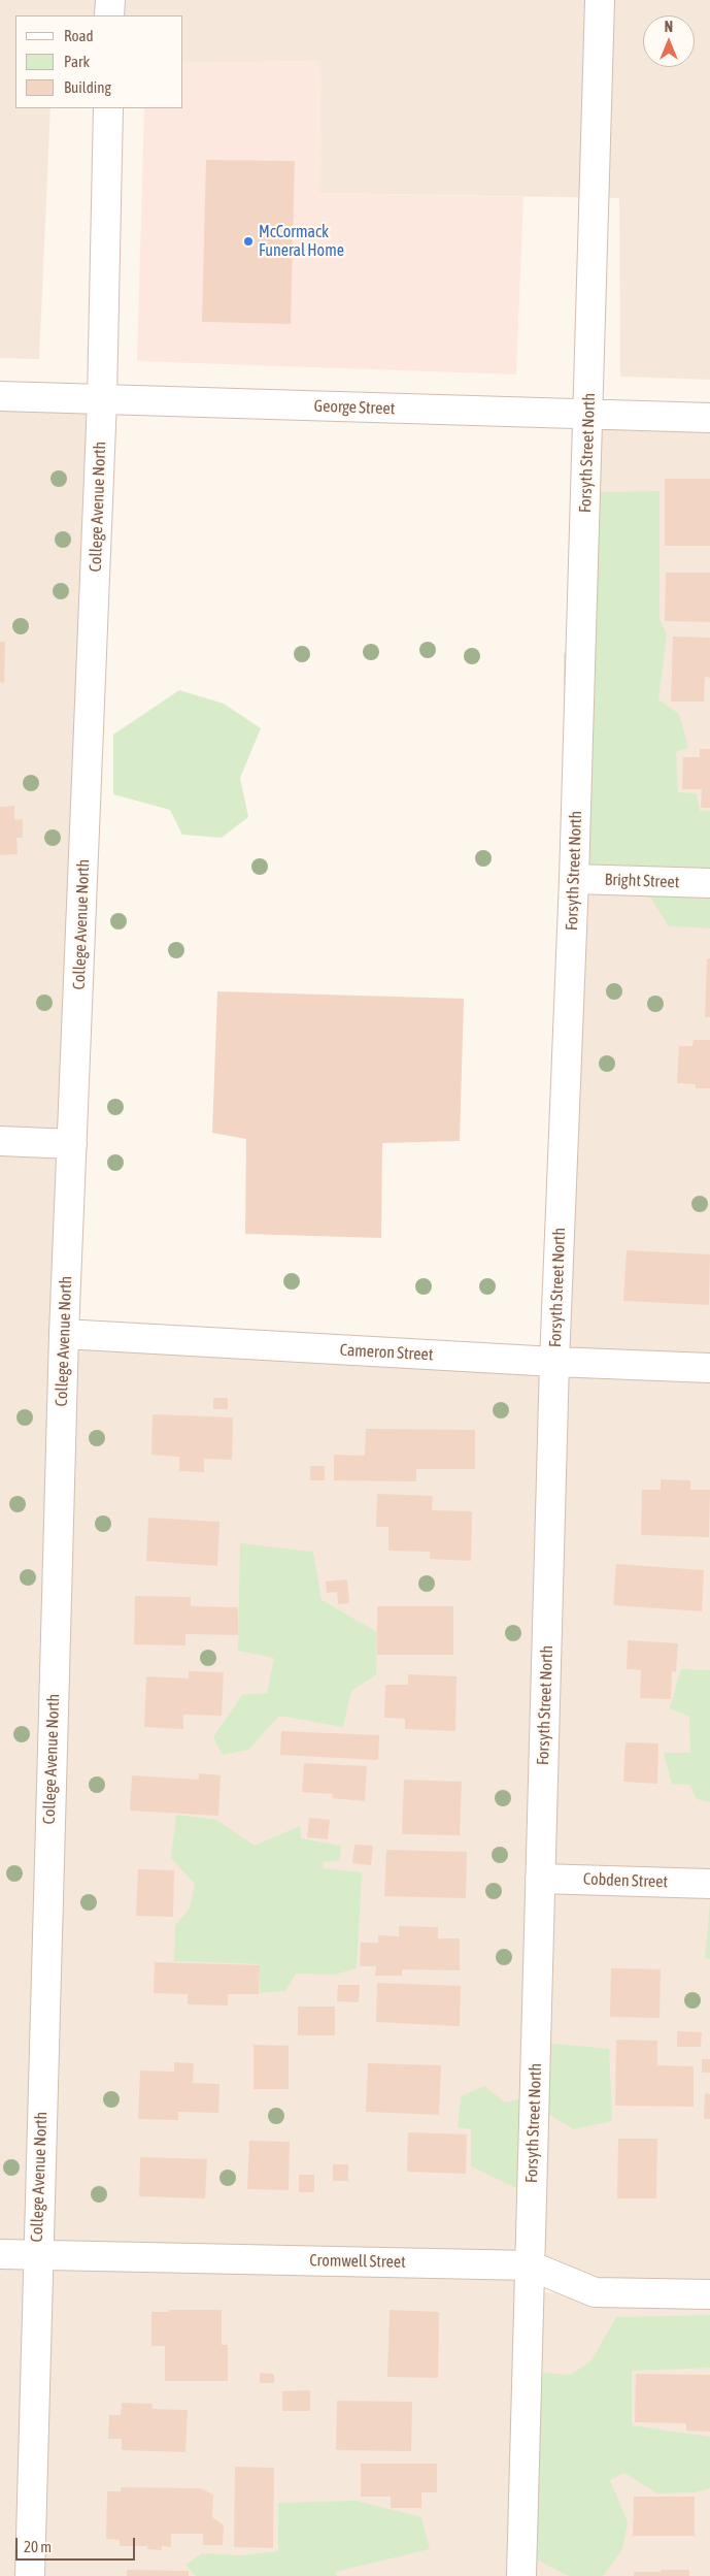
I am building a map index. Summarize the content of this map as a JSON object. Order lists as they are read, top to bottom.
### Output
{
  "streets": {
    "street": [
      "George Street",
      "Forsyth Street North",
      "College Avenue North",
      "Bright Street",
      "Cameron Street",
      "Cobden Street",
      "Cromwell Street"
    ]
  },
  "crossings": [
    ["George Street", "Forsyth Street North"],
    ["George Street", "College Avenue North"],
    ["Forsyth Street North", "Bright Street"],
    ["Forsyth Street North", "Cameron Street"],
    ["Forsyth Street North", "Cobden Street"],
    ["Forsyth Street North", "Cromwell Street"],
    ["College Avenue North", "Cameron Street"],
    ["College Avenue North", "Cromwell Street"]
  ],
  "places": ["McCormack Funeral Home"],
  "legend": ["Road", "Park", "Building"],
  "scale_bar": "20 m",
  "north": "top"
}
